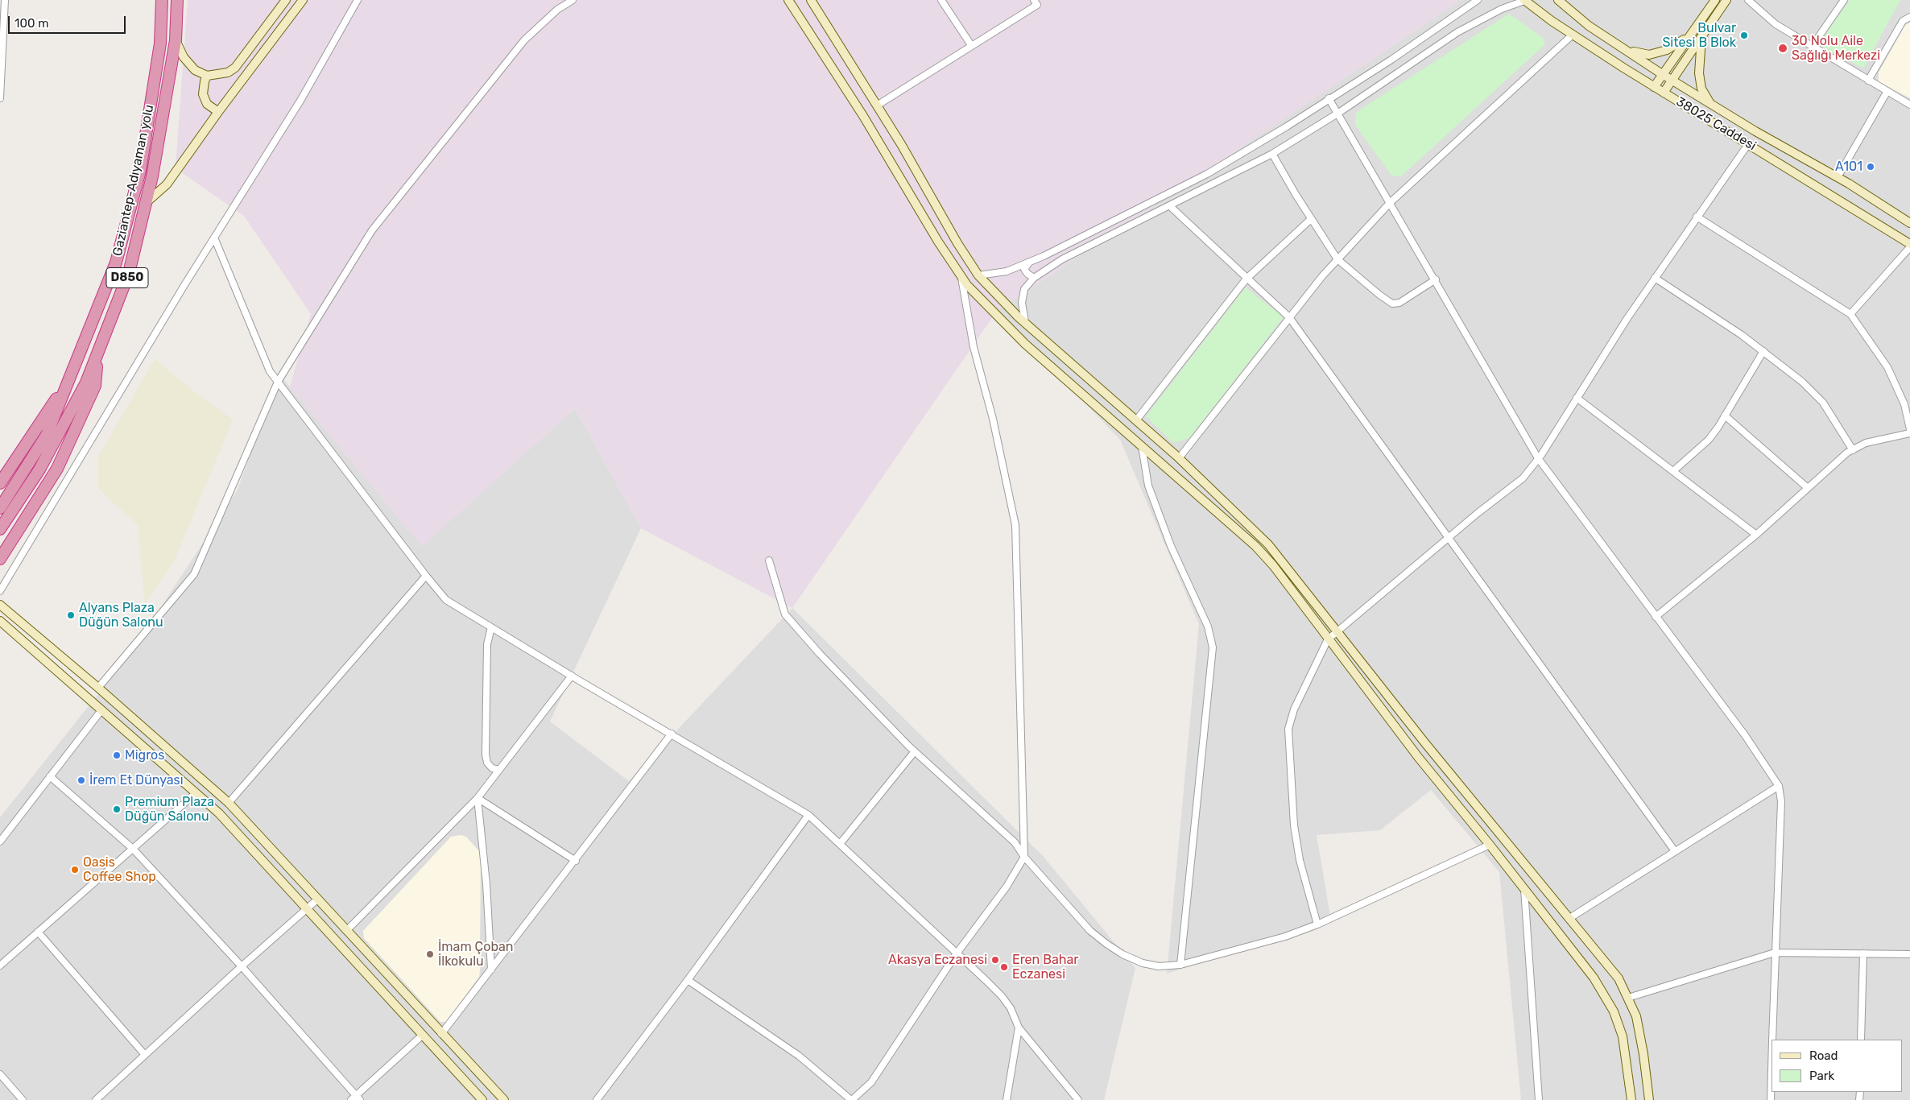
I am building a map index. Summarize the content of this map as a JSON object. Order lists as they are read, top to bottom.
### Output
{
  "streets": {
    "highway": ["Gaziantep-Adıyaman yolu", "D850"],
    "street": ["38025 Caddesi"]
  },
  "places": [
    "Bulvar Sitesi B Blok",
    "30 Nolu Aile Sağlığı Merkezi",
    "A101",
    "Alyans Plaza Düğün Salonu",
    "Migros",
    "İrem Et Dünyası",
    "Premium Plaza Düğün Salonu",
    "Oasis Coffee Shop",
    "İmam Çoban İlkokulu",
    "Akasya Eczanesi",
    "Eren Bahar Eczanesi"
  ],
  "legend": ["Road", "Park"],
  "scale_bar": "100 m"
}
